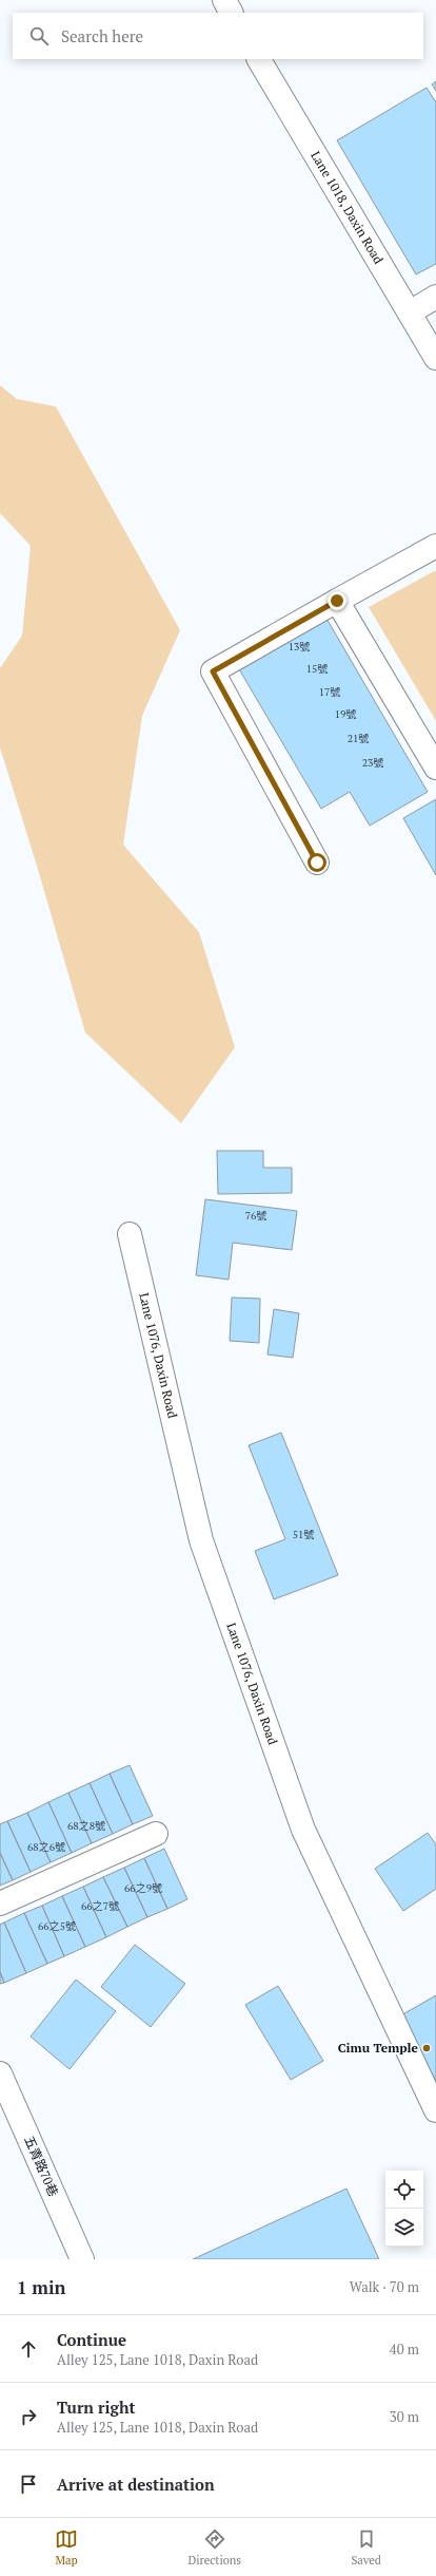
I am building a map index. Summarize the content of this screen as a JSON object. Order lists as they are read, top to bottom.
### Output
{
  "streets": {
    "street": ["Lane 1018, Daxin Road", "Lane 1076, Daxin Road", "五青路70巷"]
  },
  "places": ["Cimu Temple"],
  "house_numbers": [
    "13號",
    "15號",
    "17號",
    "19號",
    "21號",
    "23號",
    "76號",
    "51號",
    "68之8號",
    "68之6號",
    "66之9號",
    "66之7號",
    "66之5號"
  ],
  "page": {
    "search": "Search here",
    "heading": ["1 min", "Walk · 70 m"],
    "list": [
      ["Continue", "Alley 125, Lane 1018, Daxin Road", "40 m"],
      ["Turn right", "Alley 125, Lane 1018, Daxin Road", "30 m"],
      "Arrive at destination"
    ],
    "nav": ["Map", "Directions", "Saved"]
  }
}
